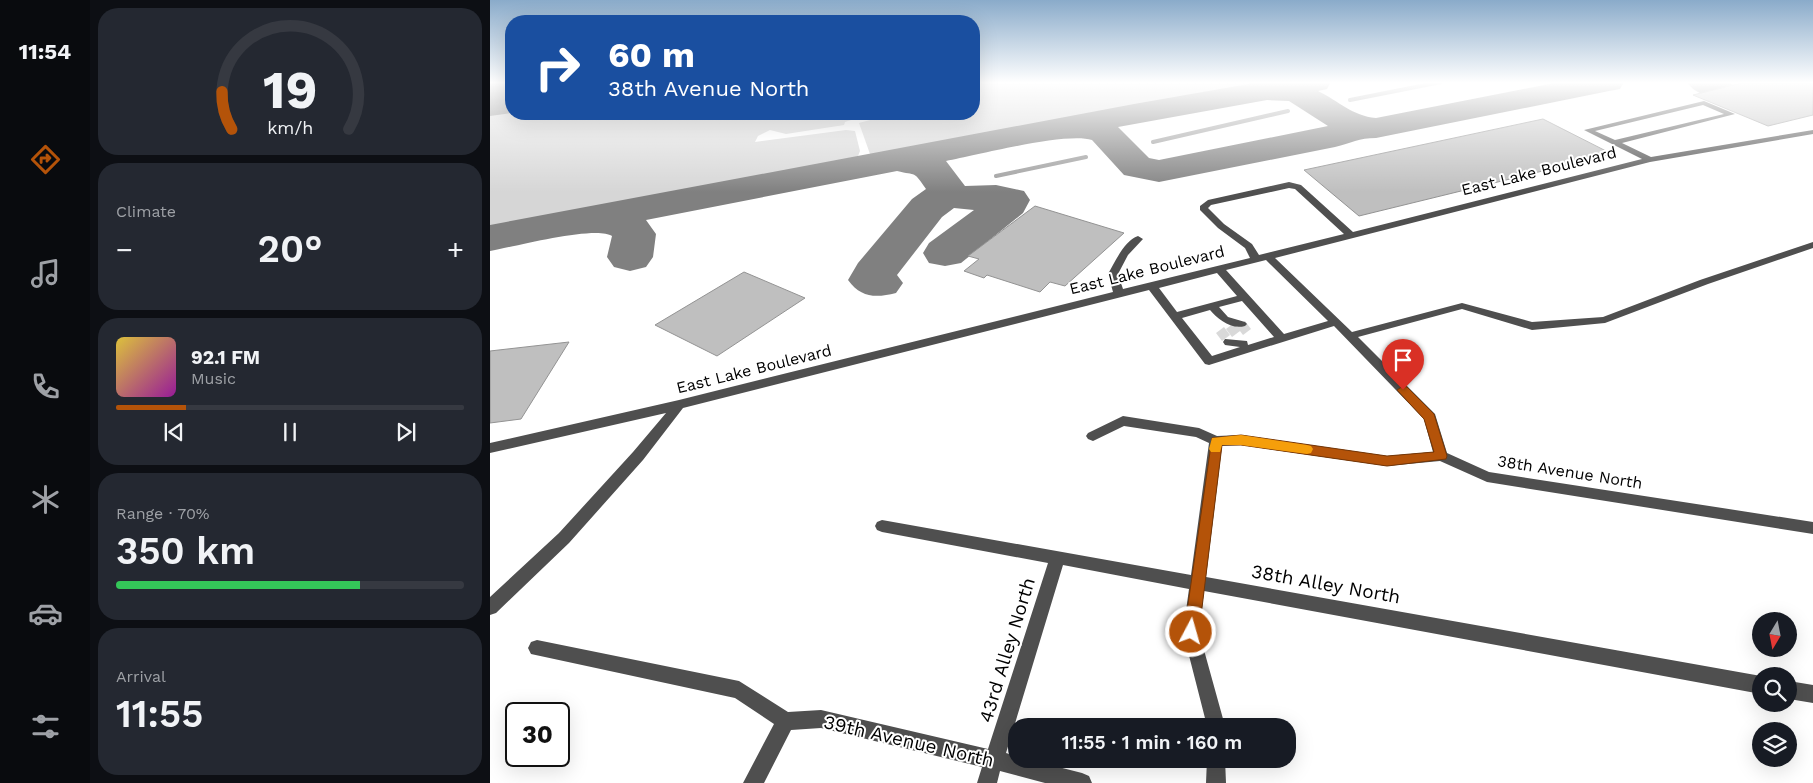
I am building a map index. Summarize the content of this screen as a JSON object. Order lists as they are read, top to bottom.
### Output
{
  "streets": {
    "street": [
      "East Lake Boulevard",
      "38th Avenue North",
      "38th Alley North",
      "43rd Alley North",
      "39th Avenue North"
    ]
  },
  "crossings": [
    ["38th Alley North", "43rd Alley North"],
    ["43rd Alley North", "39th Avenue North"]
  ],
  "north": "bottom",
  "page": {
    "tabs": "11:54",
    "turn": ["60 m", "38th Avenue North"],
    "tile": [
      "Climate",
      ["Range · 70%", "350 km"],
      ["Arrival", "11:55"]
    ],
    "heat": ["−", "20°", "+"],
    "song": ["92.1 FM", "Music"],
    "limit": "30",
    "trip": "11:55 · 1 min · 160 m",
    "gauge": ["19", "km/h"]
  }
}
